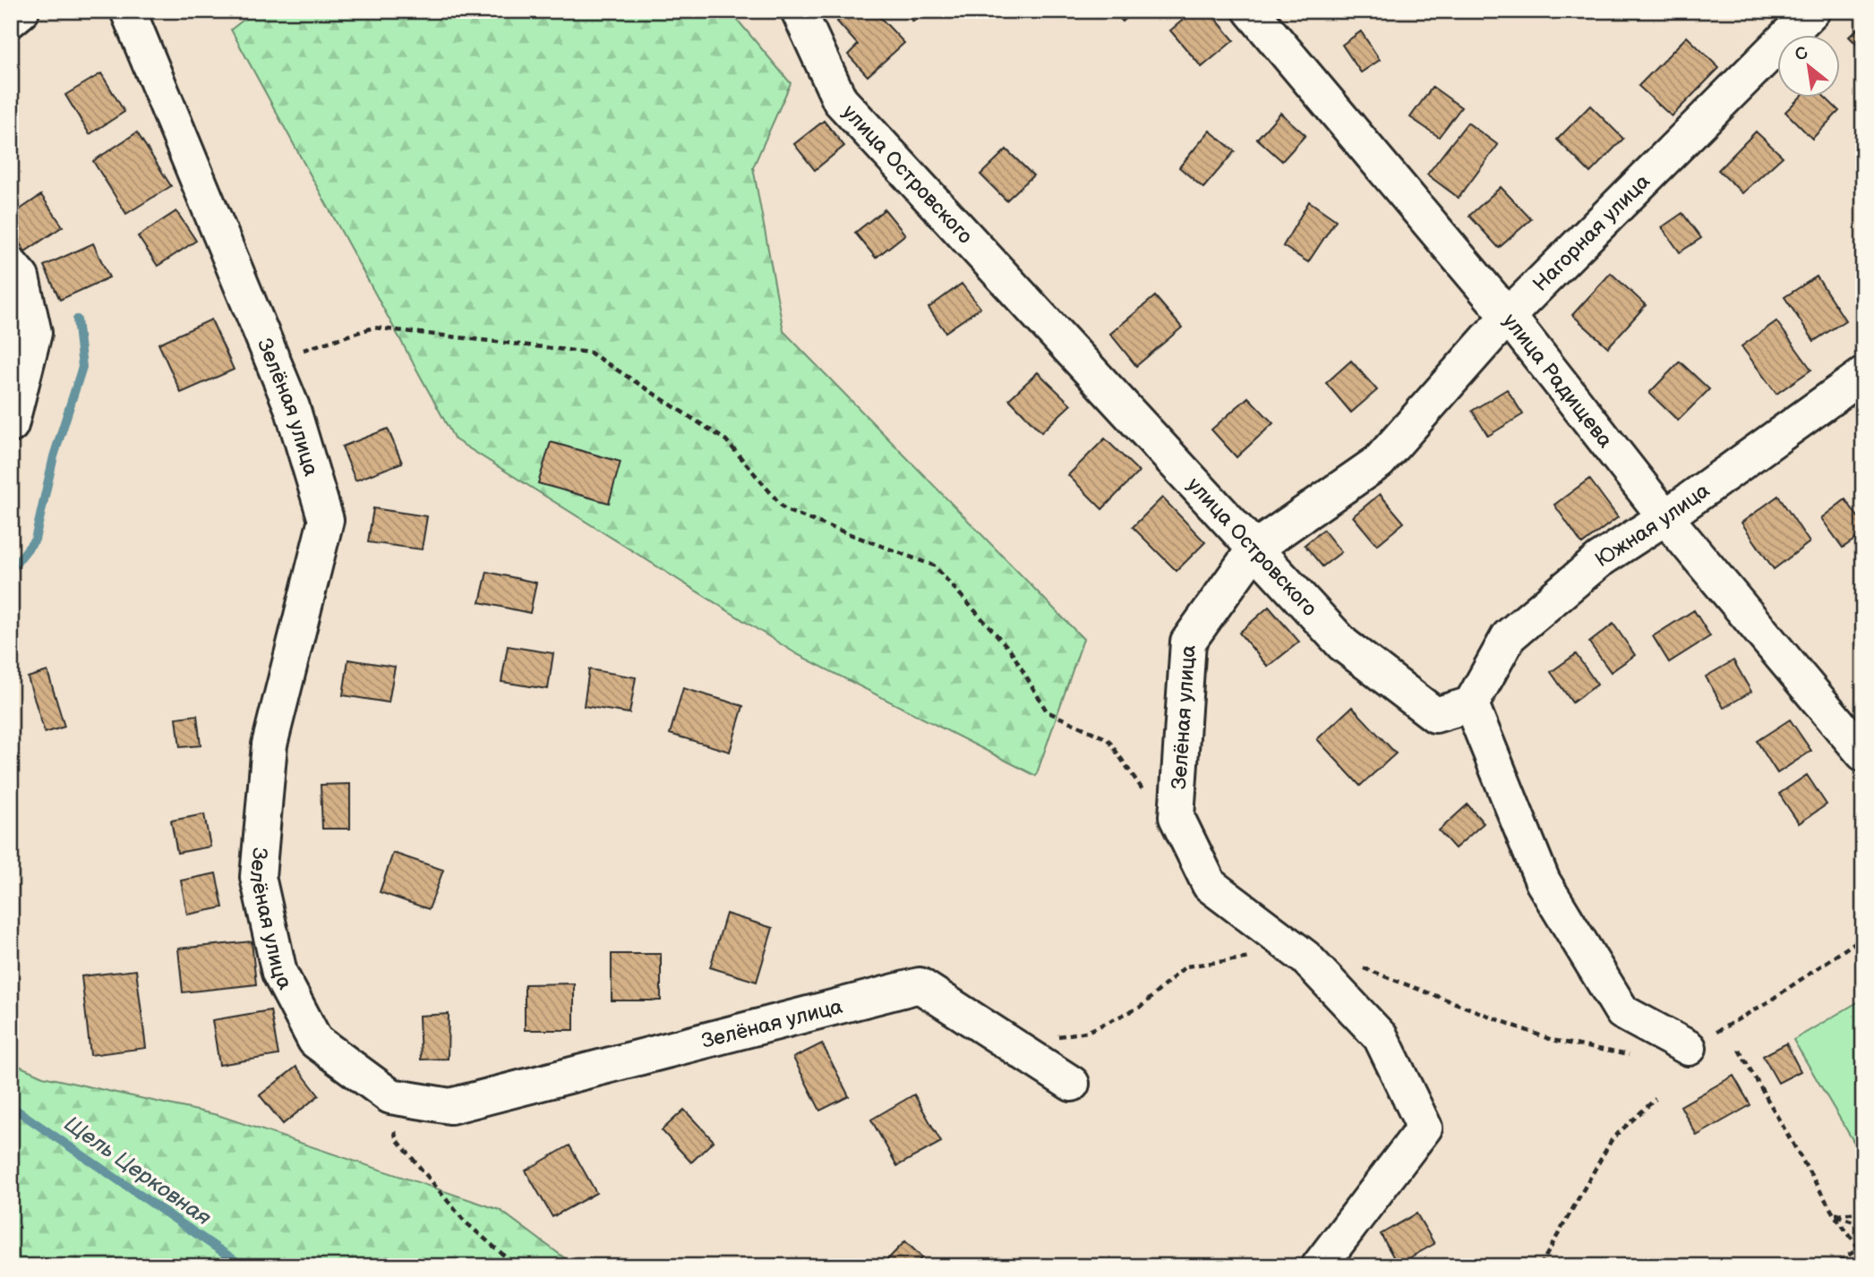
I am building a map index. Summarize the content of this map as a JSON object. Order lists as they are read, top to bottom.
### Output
{
  "streets": {
    "street": [
      "улица Островского",
      "Нагорная улица",
      "улица Радищева",
      "Зелёная улица",
      "Южная улица"
    ]
  },
  "crossings": [
    ["улица Островского", "Нагорная улица"],
    ["улица Островского", "Зелёная улица"],
    ["улица Островского", "Южная улица"],
    ["Нагорная улица", "улица Радищева"],
    ["Нагорная улица", "Зелёная улица"],
    ["улица Радищева", "Южная улица"]
  ],
  "water": ["Щель Церковная"],
  "north": "top left"
}
